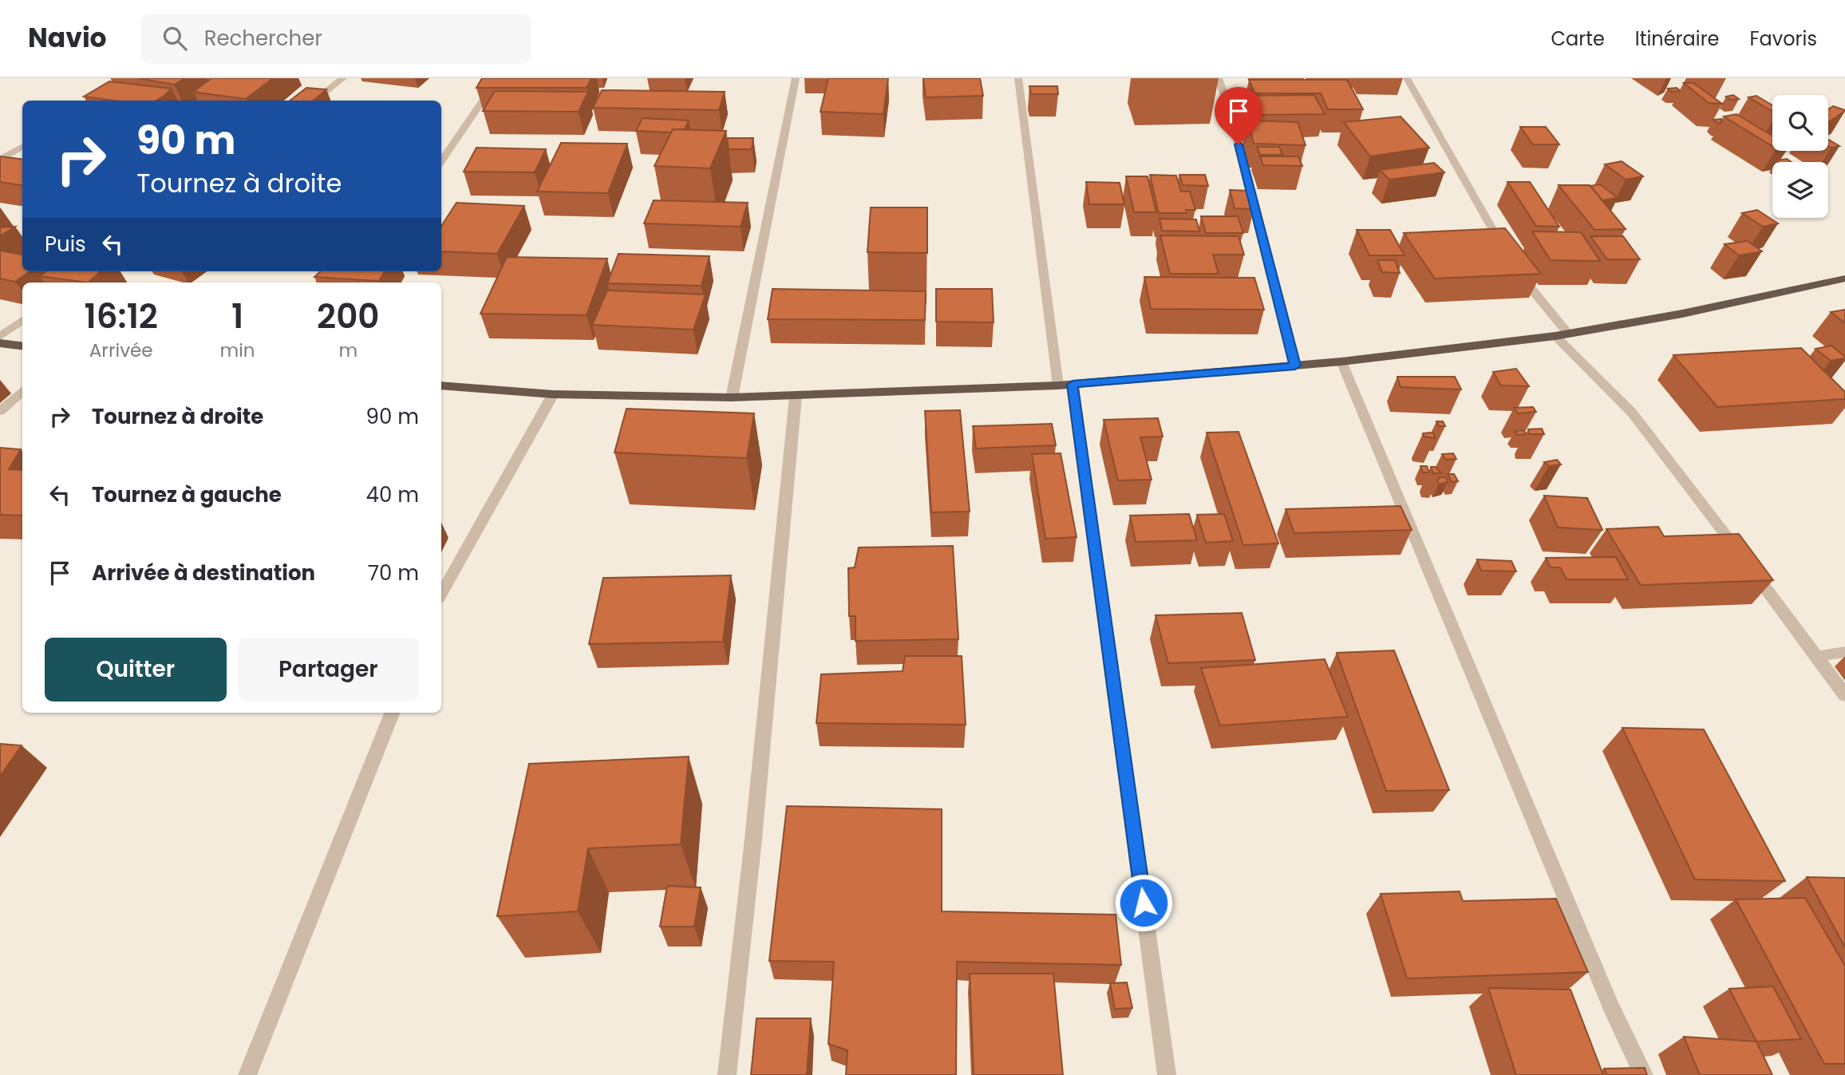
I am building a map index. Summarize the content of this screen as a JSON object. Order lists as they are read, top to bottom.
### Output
{
  "page": {
    "header": "Navio",
    "search": "Rechercher",
    "nav": ["Carte", "Itinéraire", "Favoris"],
    "turn": ["90 m", "Tournez à droite"],
    "then": "Puis",
    "eta": [
      "16:12",
      "Arrivée",
      "1",
      "min",
      "200",
      "m"
    ],
    "list": [
      {
        "name": "Tournez à droite",
        "value": "90 m"
      },
      {
        "name": "Tournez à gauche",
        "value": "40 m"
      },
      {
        "name": "Arrivée à destination",
        "value": "70 m"
      }
    ],
    "buttons": ["Quitter", "Partager"]
  }
}
